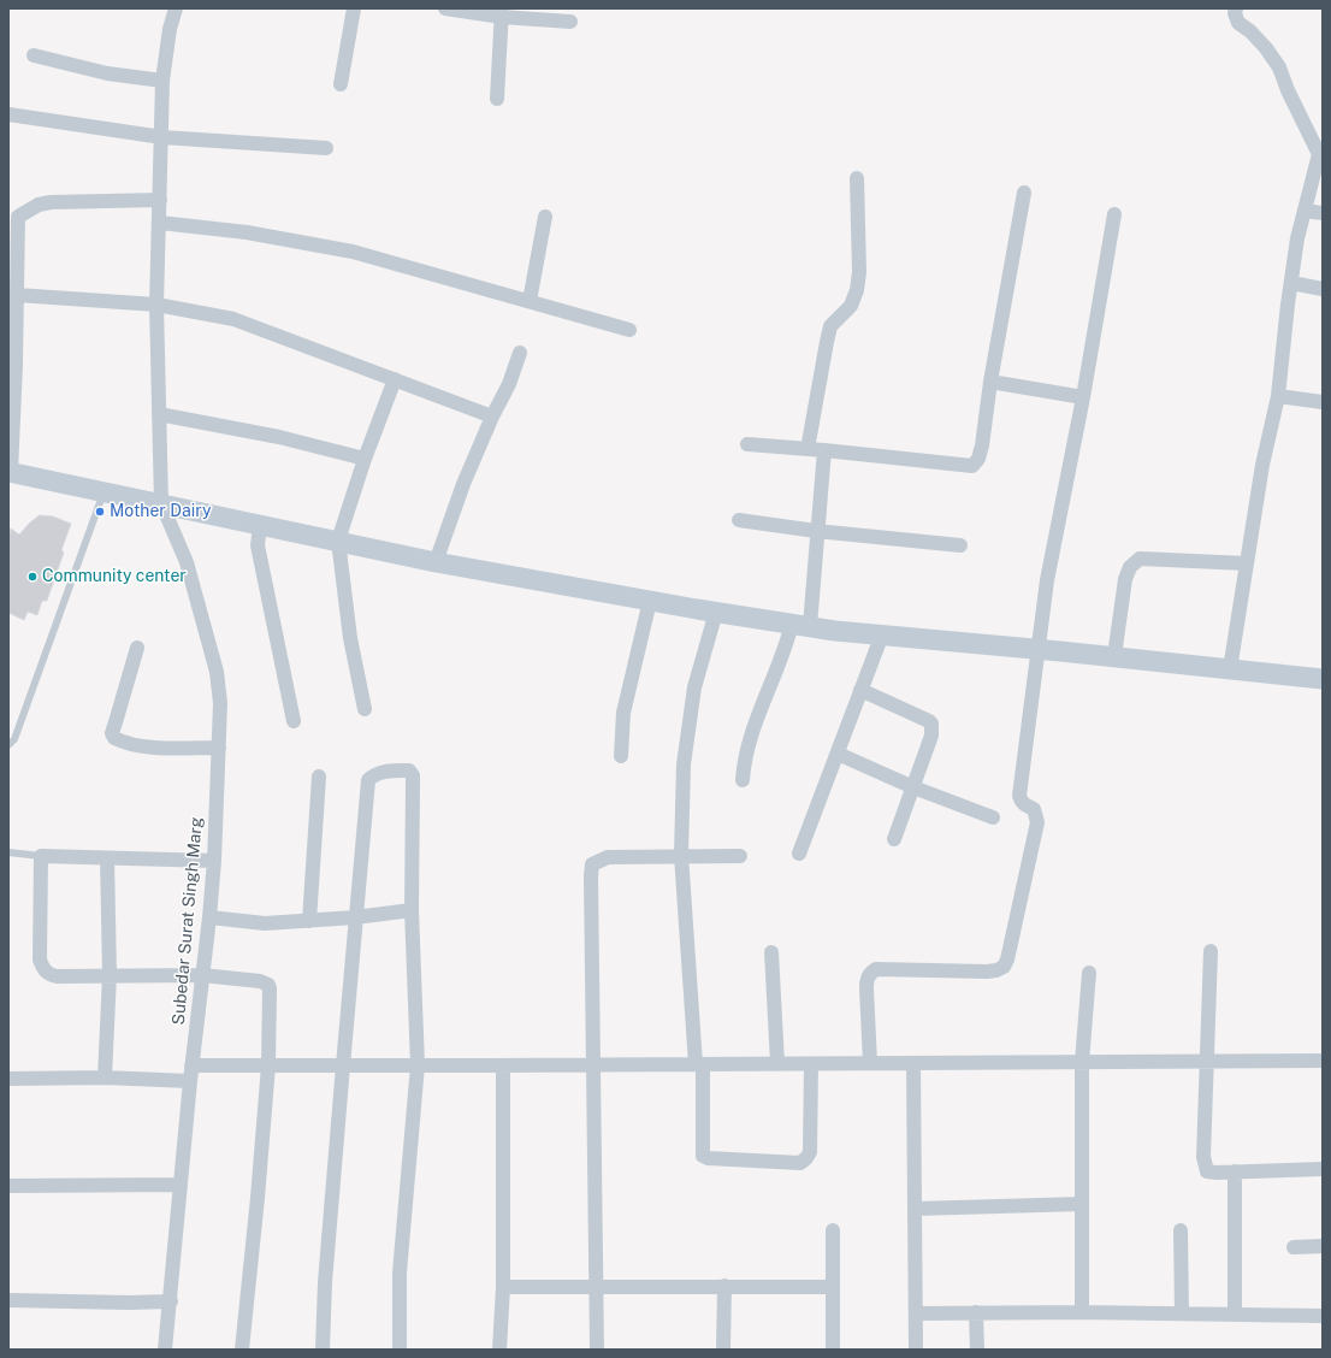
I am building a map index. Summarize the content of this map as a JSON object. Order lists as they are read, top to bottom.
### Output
{
  "streets": {
    "street": ["Subedar Surat Singh Marg"]
  },
  "places": ["Mother Dairy", "Community center"]
}
